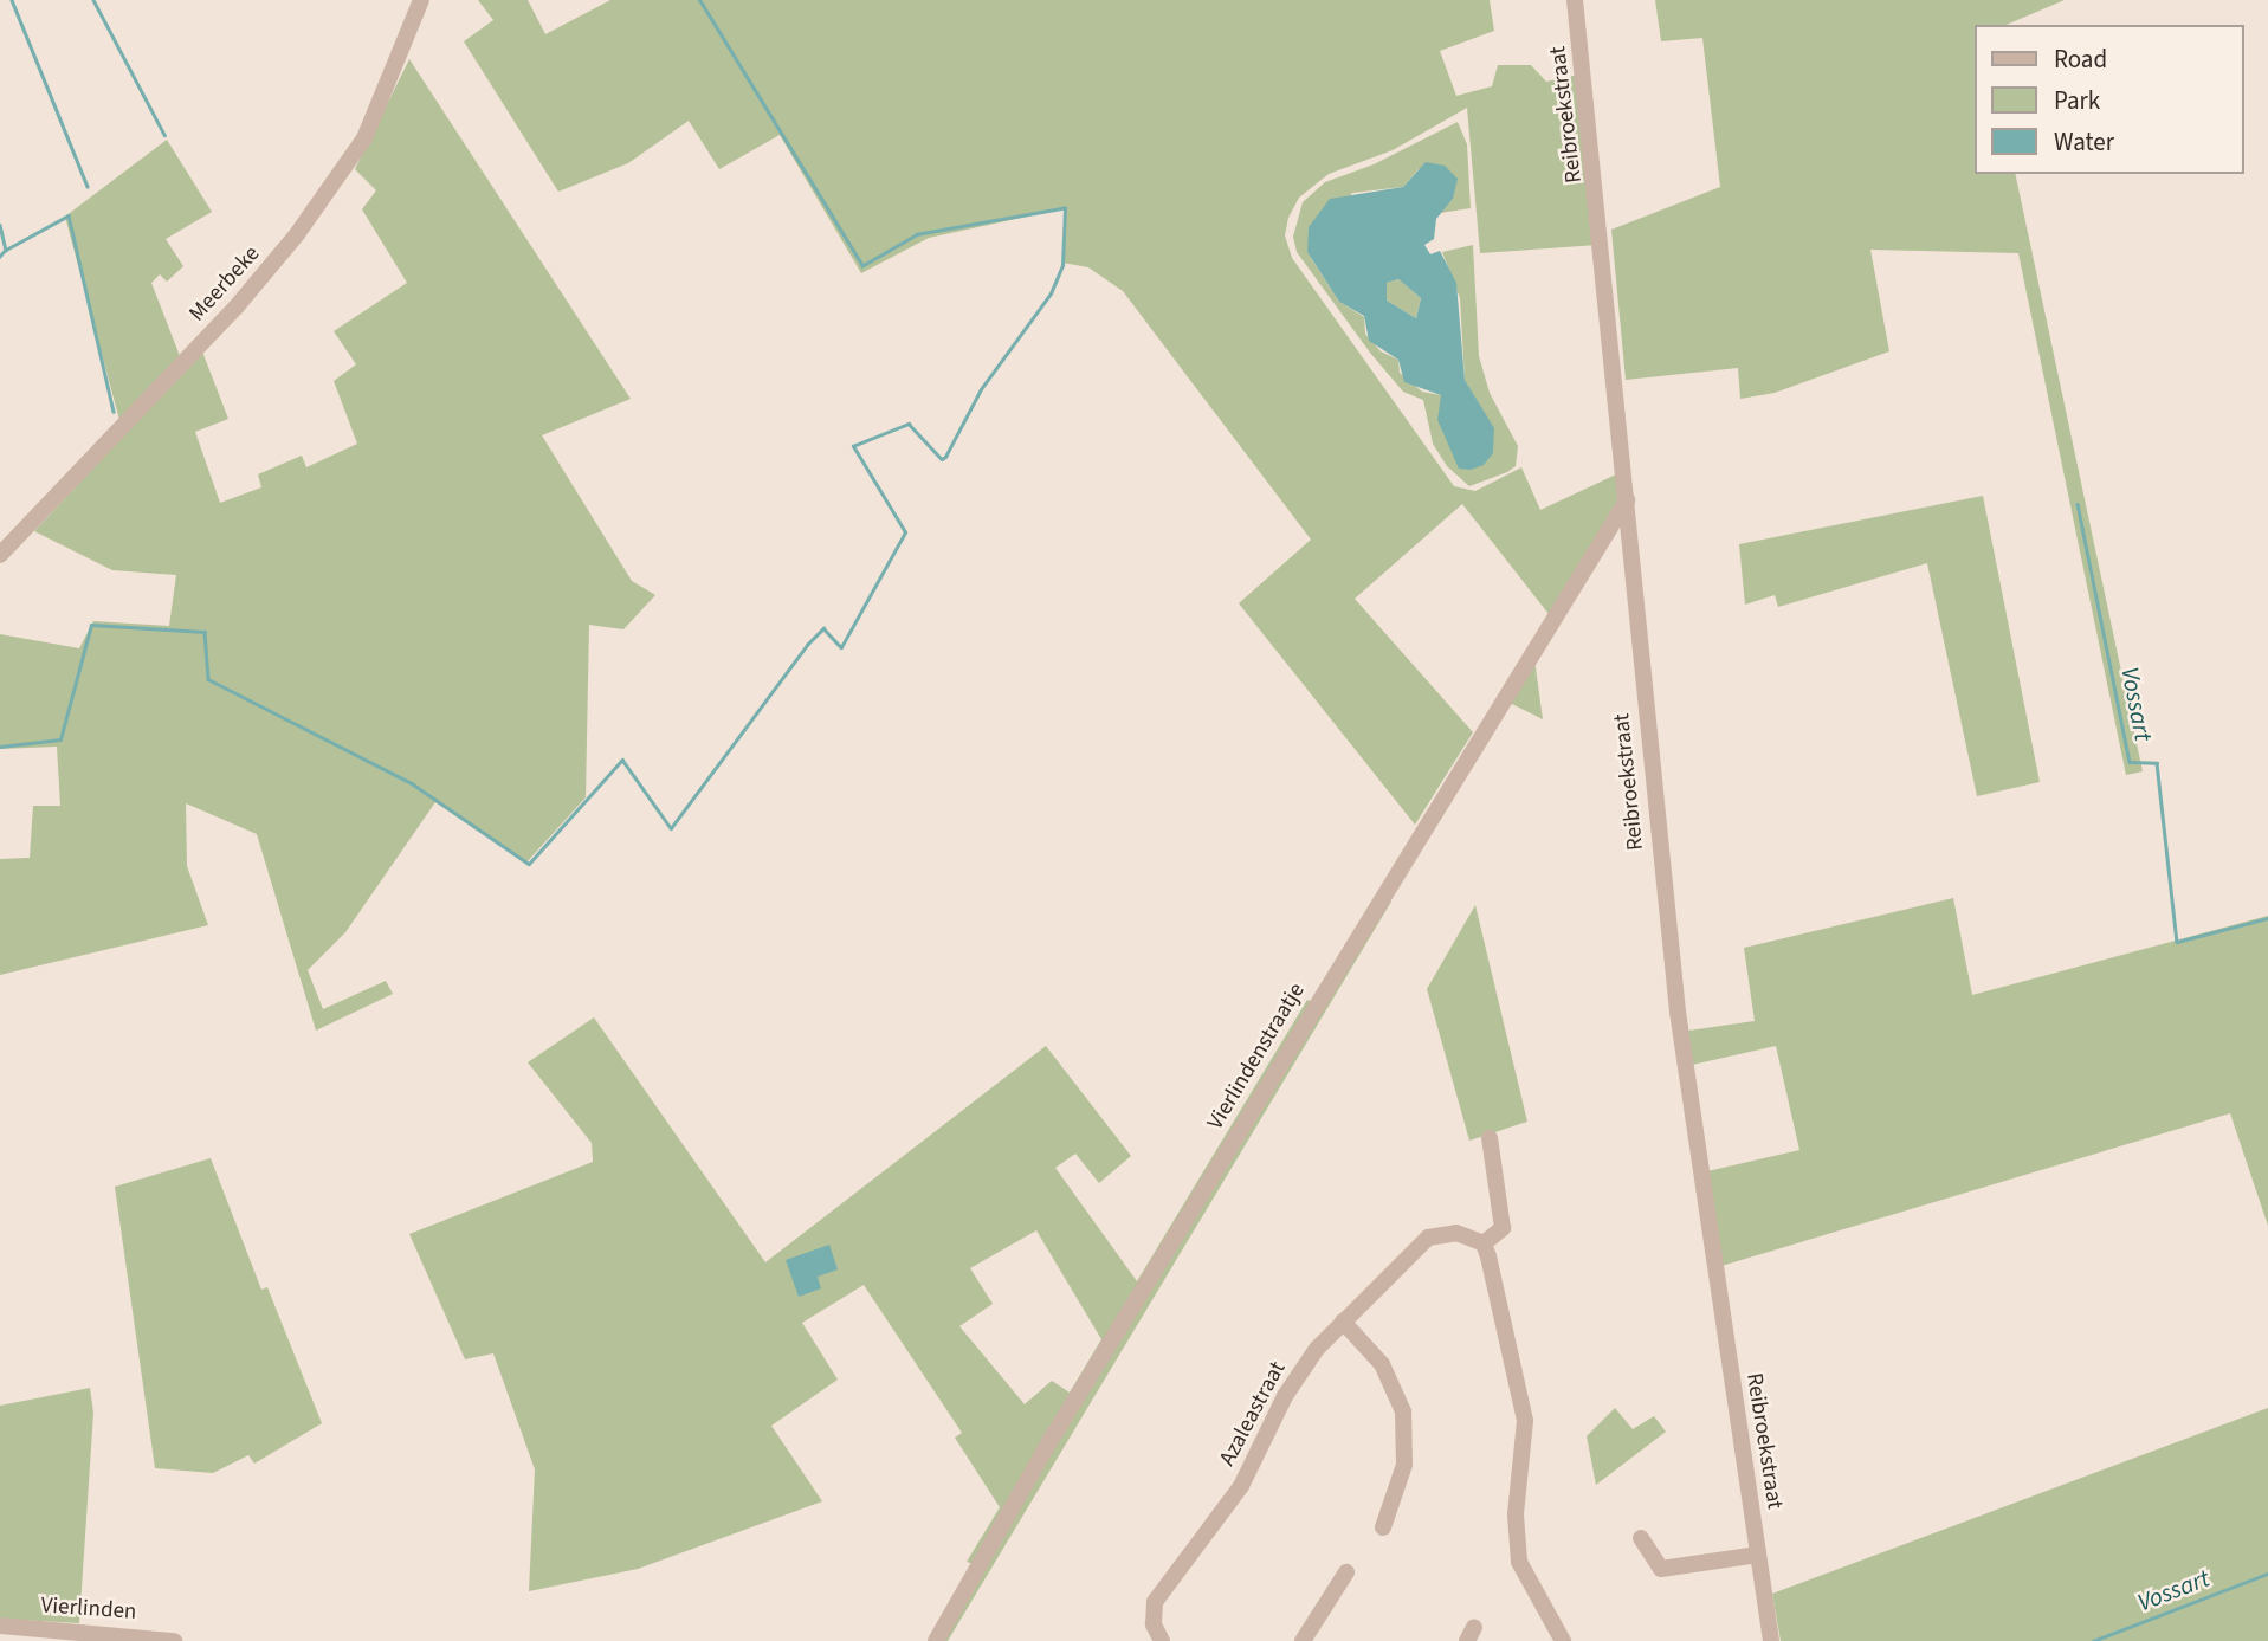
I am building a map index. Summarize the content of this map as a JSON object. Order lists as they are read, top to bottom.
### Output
{
  "streets": {
    "street": [
      "Reibroekstraat",
      "Meerbeke",
      "Vierlindenstraatje",
      "Azaleastraat",
      "Vierlinden"
    ]
  },
  "crossings": [
    ["Reibroekstraat", "Vierlindenstraatje"]
  ],
  "water": ["Vossart"],
  "legend": ["Road", "Park", "Water"]
}
